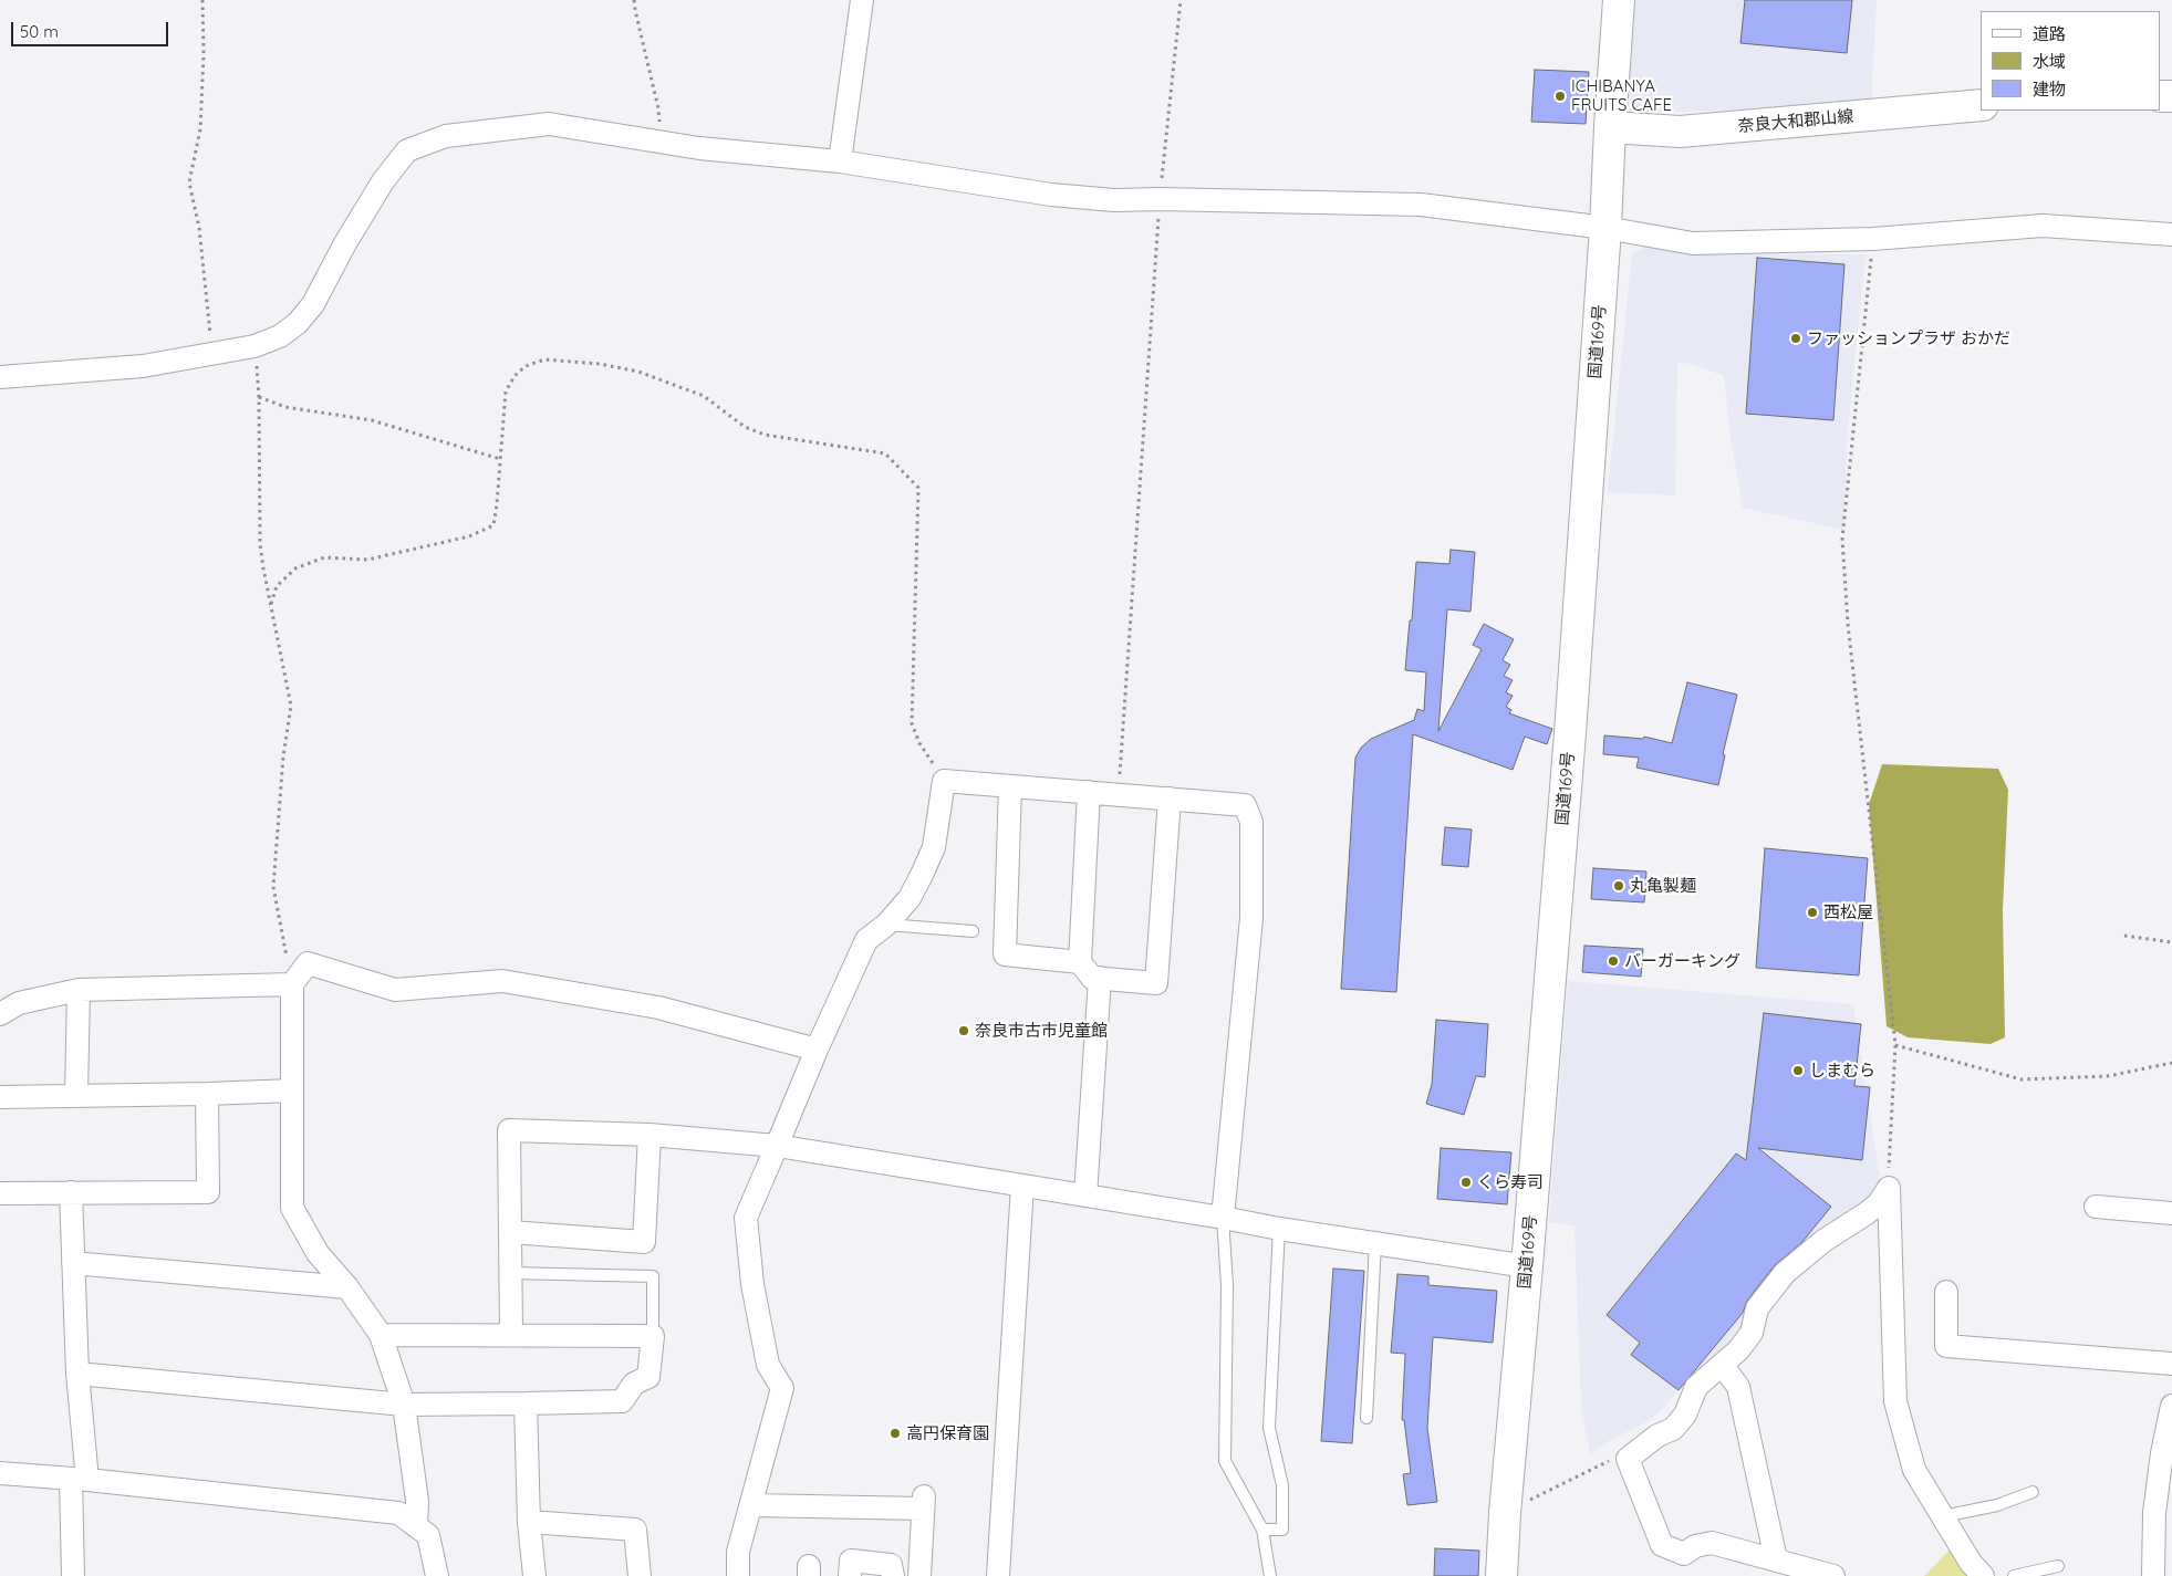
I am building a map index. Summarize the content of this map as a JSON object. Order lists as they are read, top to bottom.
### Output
{
  "streets": {
    "main road": ["奈良大和郡山線", "国道169号"]
  },
  "crossings": [
    ["奈良大和郡山線", "国道169号"]
  ],
  "places": [
    "ICHIBANYA FRUITS CAFE",
    "ファッションプラザ おかだ",
    "丸亀製麺",
    "西松屋",
    "バーガーキング",
    "奈良市古市児童館",
    "しまむら",
    "くら寿司",
    "高円保育園"
  ],
  "legend": ["道路", "水域", "建物"],
  "scale_bar": "50 m"
}
